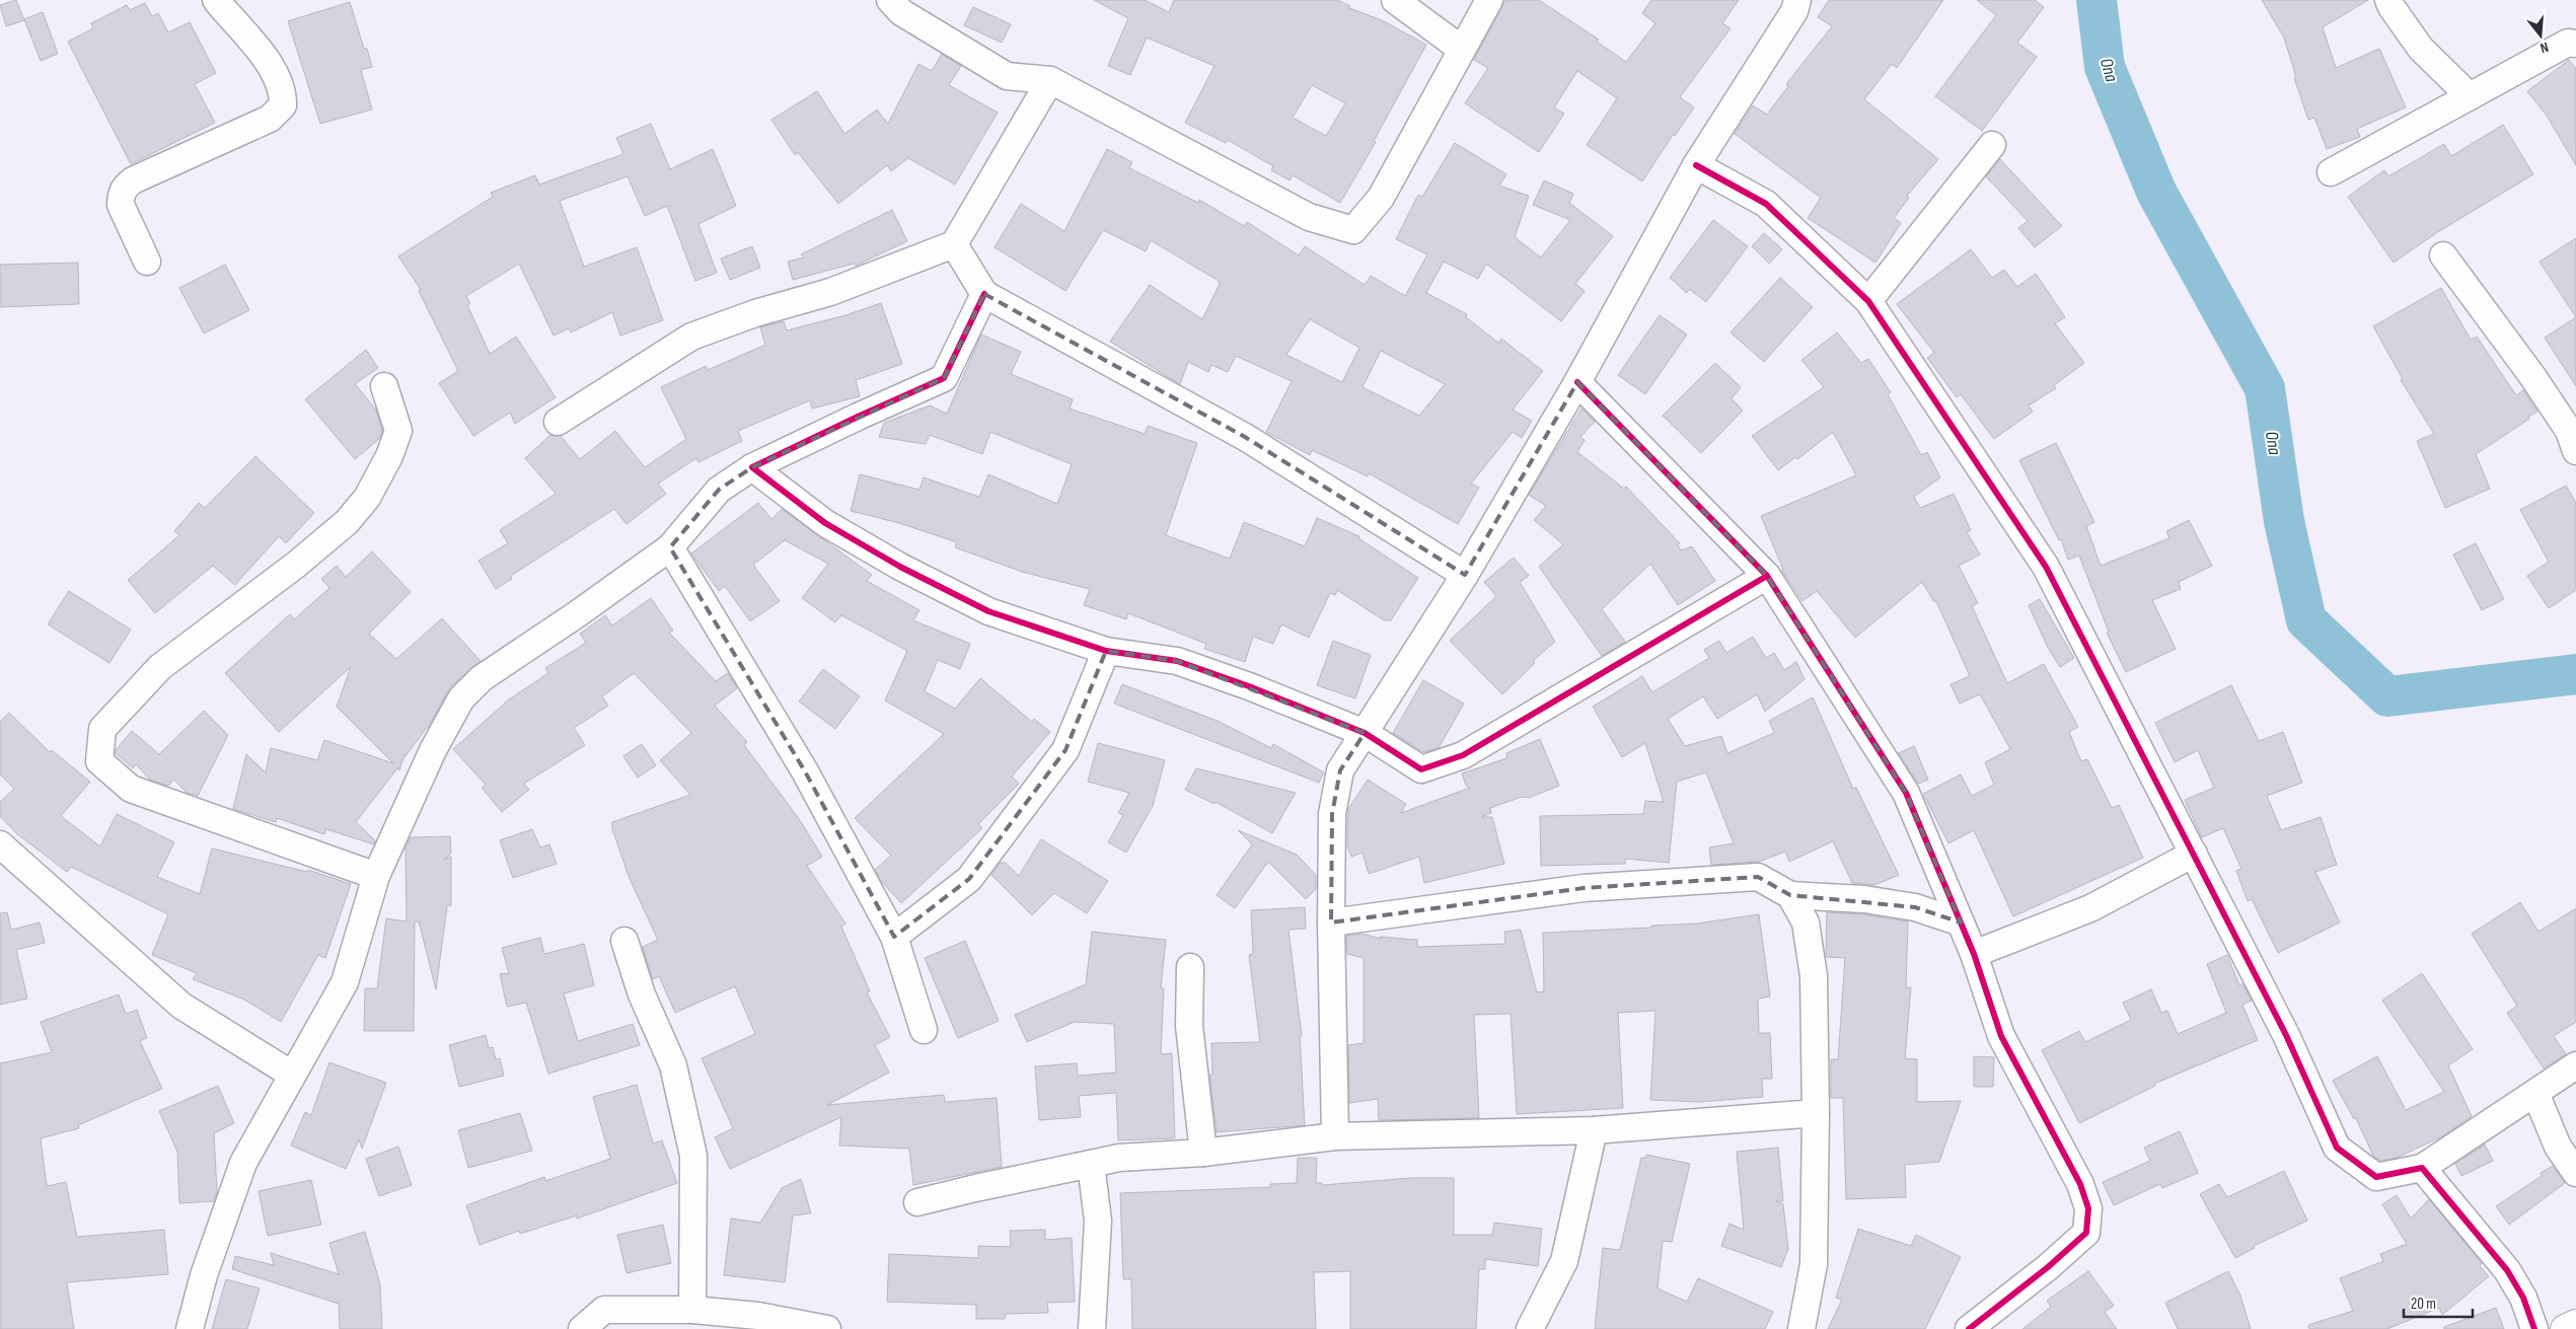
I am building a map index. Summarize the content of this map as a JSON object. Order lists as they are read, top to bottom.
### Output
{
  "water": ["Ona"],
  "scale_bar": "20 m",
  "north": "bottom"
}
